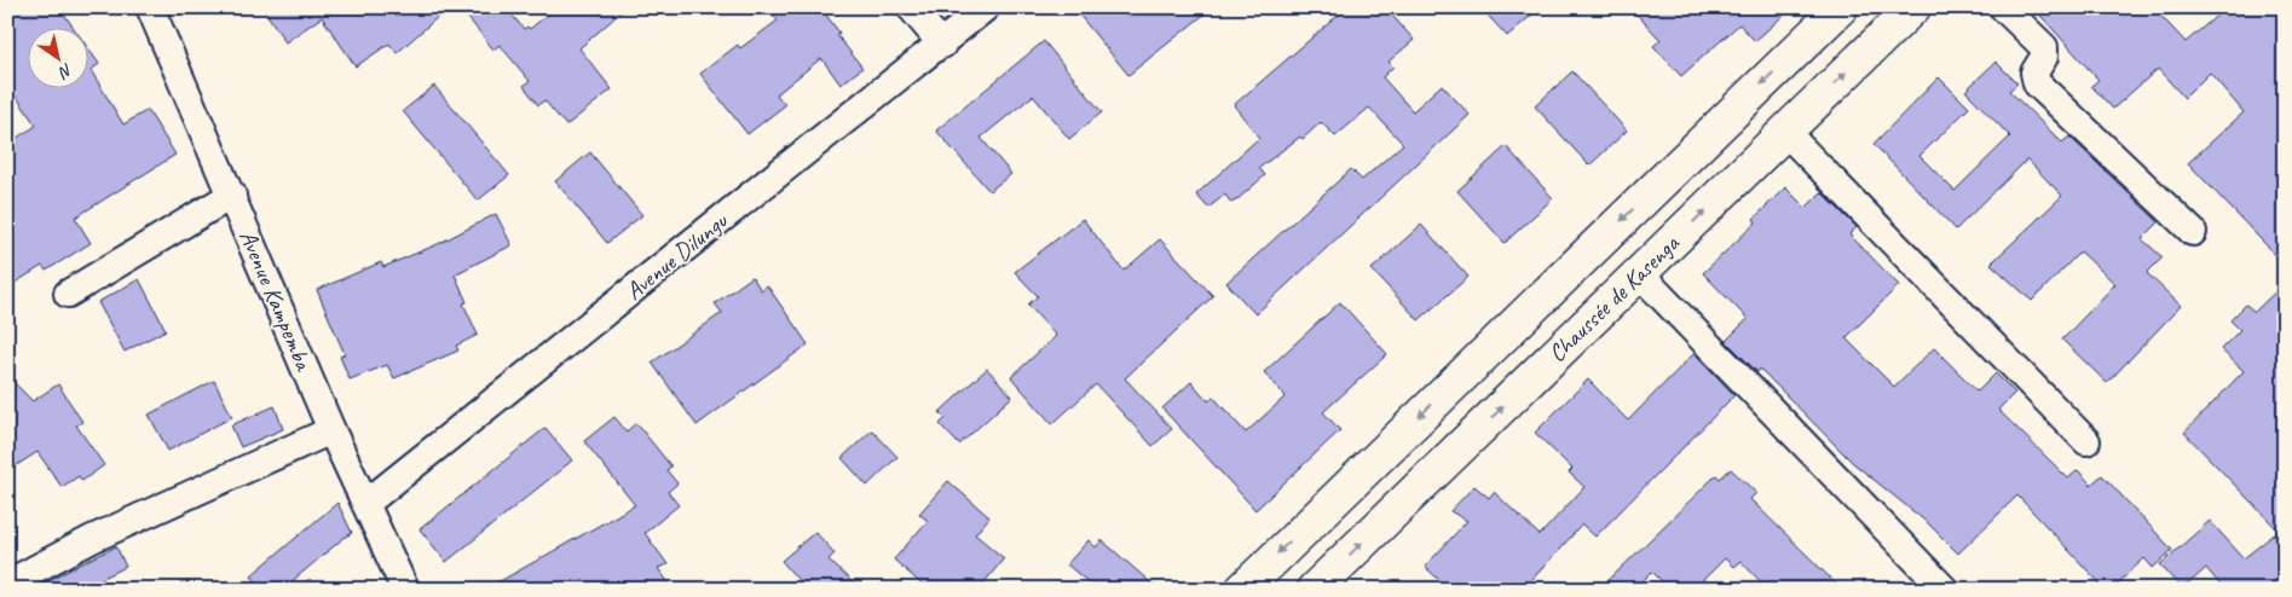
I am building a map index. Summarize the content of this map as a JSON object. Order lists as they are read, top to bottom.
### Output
{
  "streets": {
    "main road": ["Chaussée de Kasenga"],
    "street": ["Avenue Dilungu", "Avenue Kampemba"]
  },
  "crossings": [
    ["Avenue Dilungu", "Avenue Kampemba"]
  ],
  "north": "bottom right"
}
